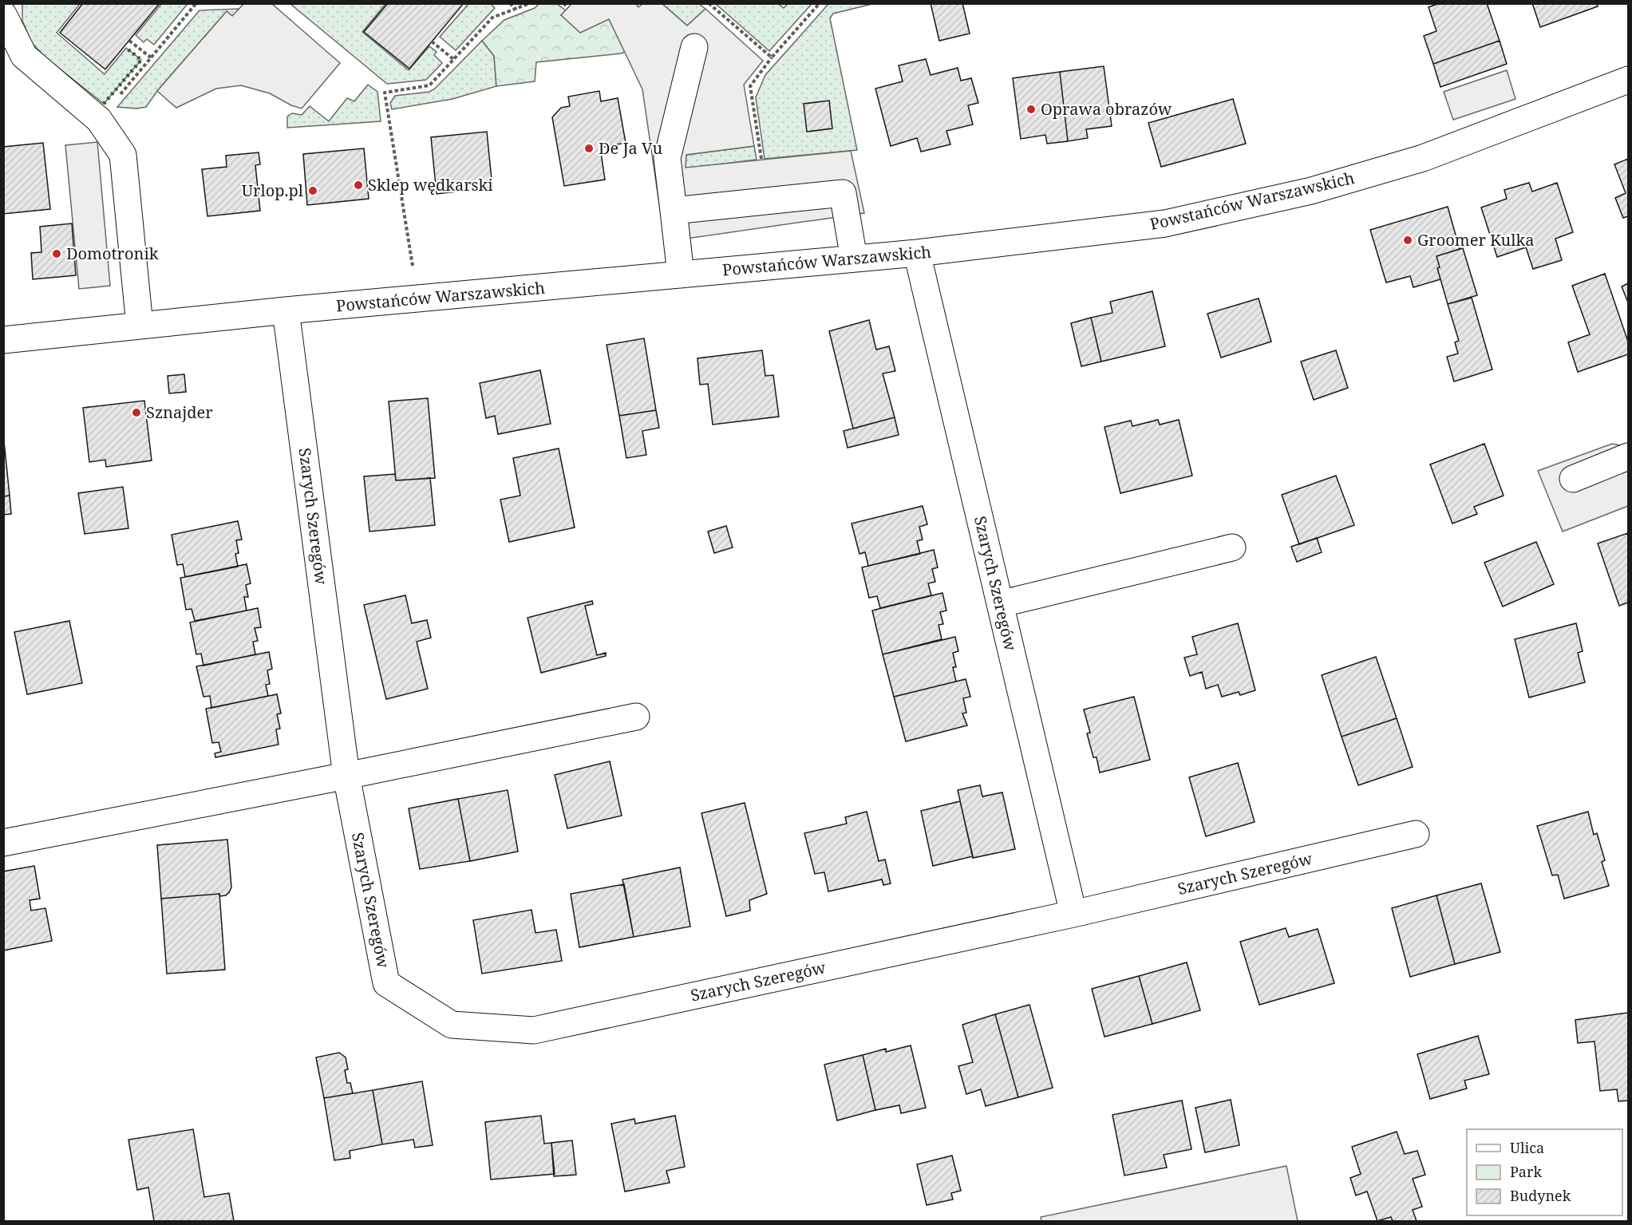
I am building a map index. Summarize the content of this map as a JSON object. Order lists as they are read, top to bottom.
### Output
{
  "streets": {
    "street": ["Powstańców Warszawskich", "Szarych Szeregów"]
  },
  "crossings": [
    ["Powstańców Warszawskich", "Szarych Szeregów"]
  ],
  "places": [
    "Oprawa obrazów",
    "De Ja Vu",
    "Sklep wędkarski",
    "Urlop.pl",
    "Groomer Kulka",
    "Domotronik",
    "Sznajder"
  ],
  "legend": ["Ulica", "Park", "Budynek"]
}
